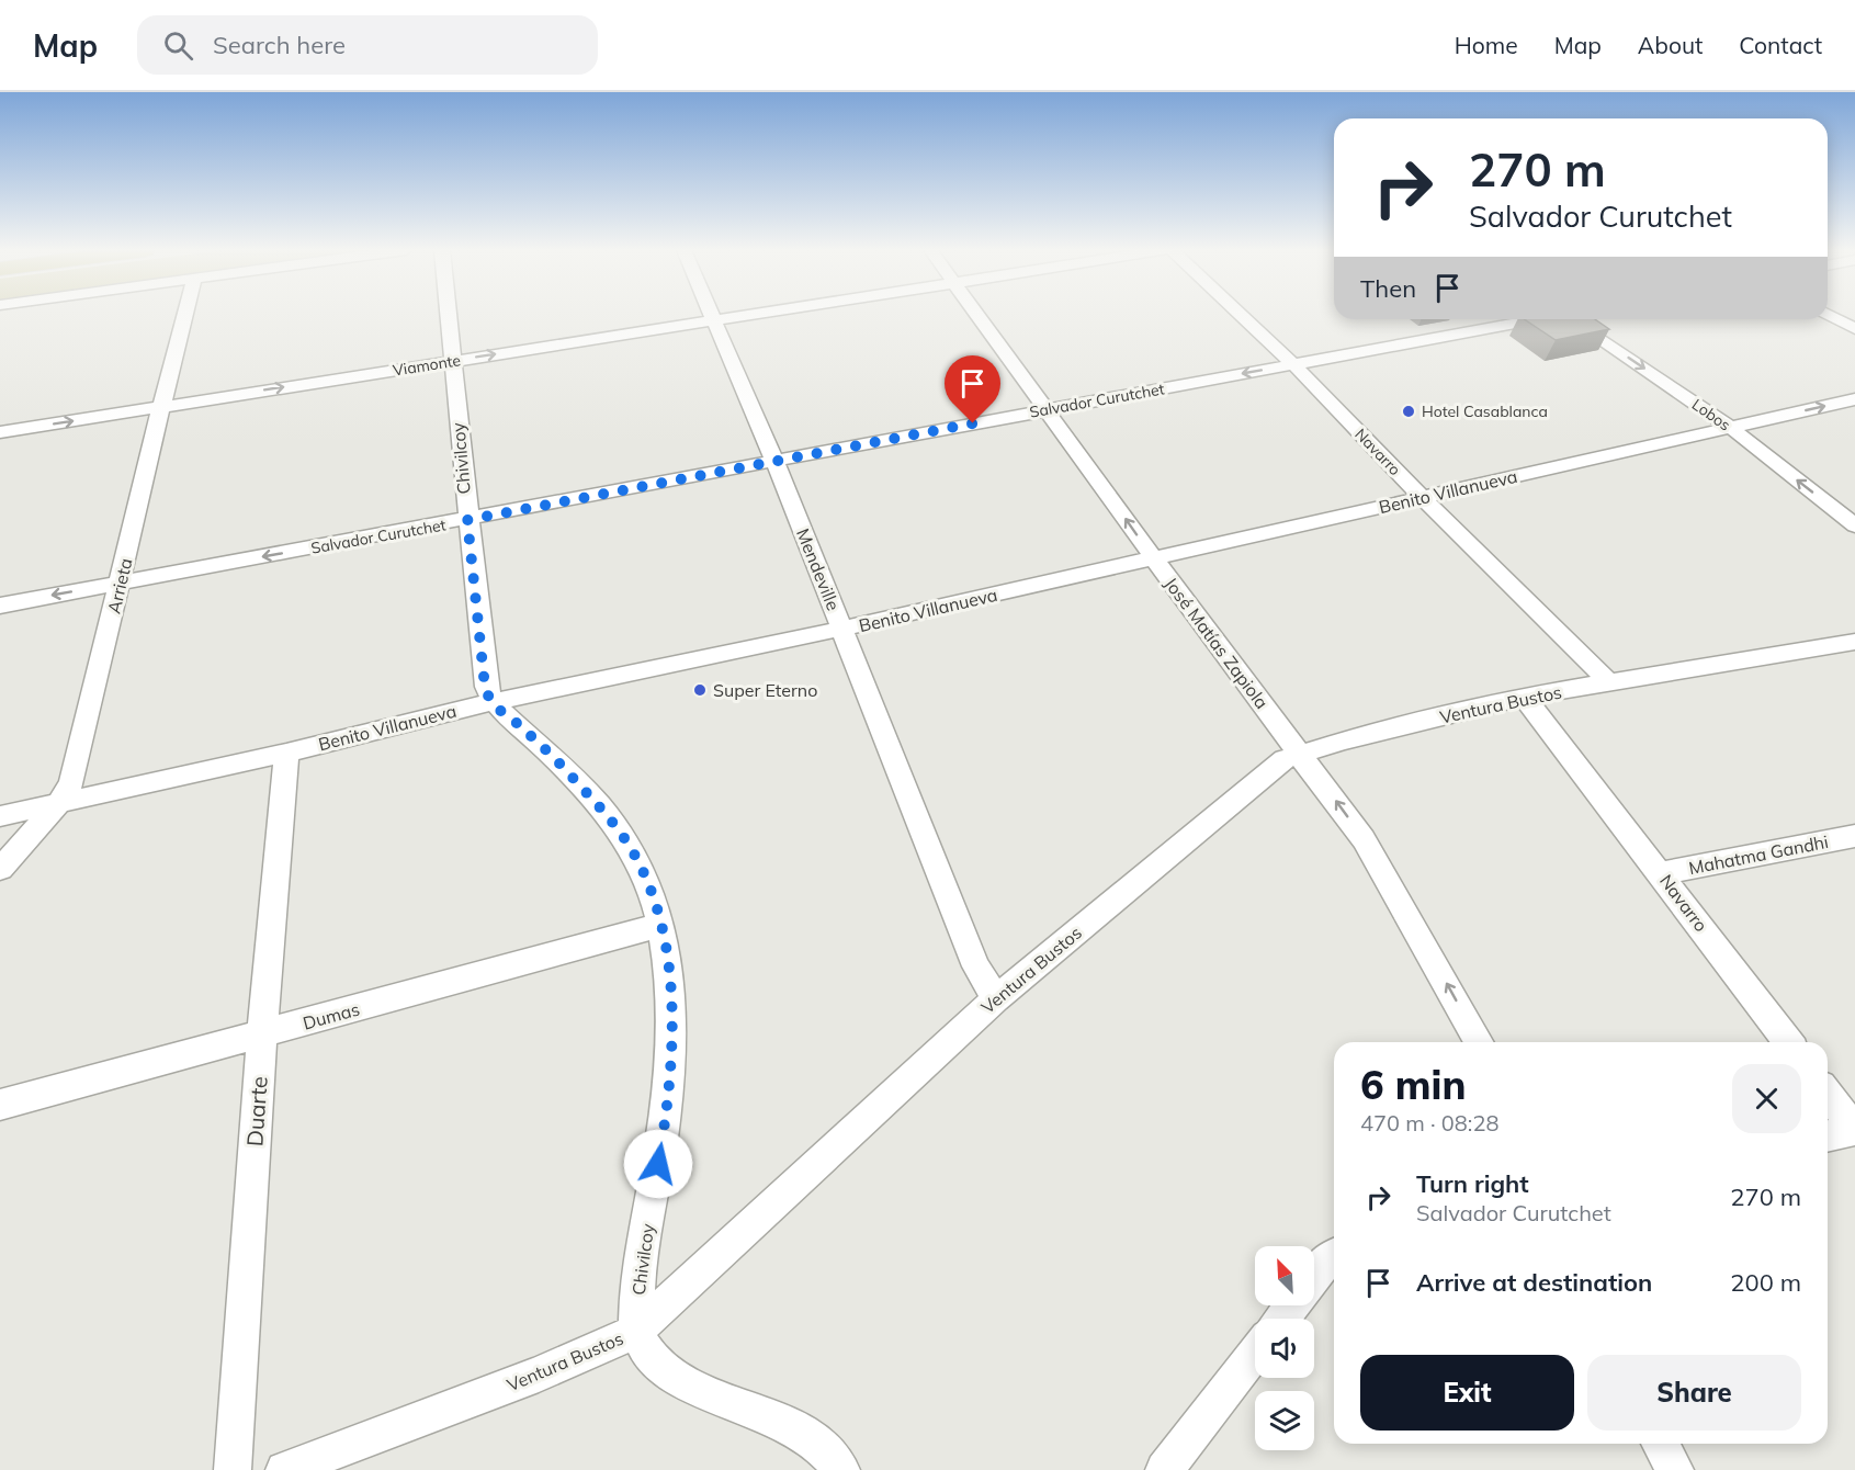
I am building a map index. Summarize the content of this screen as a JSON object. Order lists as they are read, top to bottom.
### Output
{
  "streets": {
    "street": [
      "Viamonte",
      "Salvador Curutchet",
      "Lobos",
      "Navarro",
      "Chivilcoy",
      "Benito Villanueva",
      "Mendeville",
      "Arrieta",
      "José Matías Zapiola",
      "Ventura Bustos",
      "Mahatma Gandhi",
      "Dumas",
      "Duarte"
    ]
  },
  "crossings": [
    ["Viamonte", "Chivilcoy"],
    ["Viamonte", "Mendeville"],
    ["Viamonte", "Arrieta"],
    ["Salvador Curutchet", "Navarro"],
    ["Salvador Curutchet", "Chivilcoy"],
    ["Salvador Curutchet", "Mendeville"],
    ["Salvador Curutchet", "Arrieta"],
    ["Salvador Curutchet", "José Matías Zapiola"],
    ["Lobos", "Benito Villanueva"],
    ["Navarro", "Benito Villanueva"],
    ["Navarro", "Ventura Bustos"],
    ["Navarro", "Mahatma Gandhi"],
    ["Chivilcoy", "Benito Villanueva"],
    ["Chivilcoy", "Ventura Bustos"],
    ["Chivilcoy", "Dumas"],
    ["Benito Villanueva", "Mendeville"],
    ["Benito Villanueva", "Arrieta"],
    ["Benito Villanueva", "José Matías Zapiola"],
    ["Benito Villanueva", "Duarte"],
    ["Mendeville", "Ventura Bustos"],
    ["José Matías Zapiola", "Ventura Bustos"],
    ["Dumas", "Duarte"]
  ],
  "one_way": ["Viamonte", "Salvador Curutchet", "José Matías Zapiola"],
  "places": ["Hotel Casablanca", "Super Eterno"],
  "north": "top left",
  "page": {
    "header": "Map",
    "search": "Search here",
    "nav": [
      "Home",
      "Map",
      "About",
      "Contact"
    ],
    "turn": ["270 m", "Salvador Curutchet"],
    "then": "Then",
    "heading": ["6 min", "470 m · 08:28"],
    "list": [
      {
        "name": "Turn right",
        "note": "Salvador Curutchet",
        "value": "270 m"
      },
      {
        "name": "Arrive at destination",
        "value": "200 m"
      }
    ],
    "buttons": ["Exit", "Share"]
  }
}
